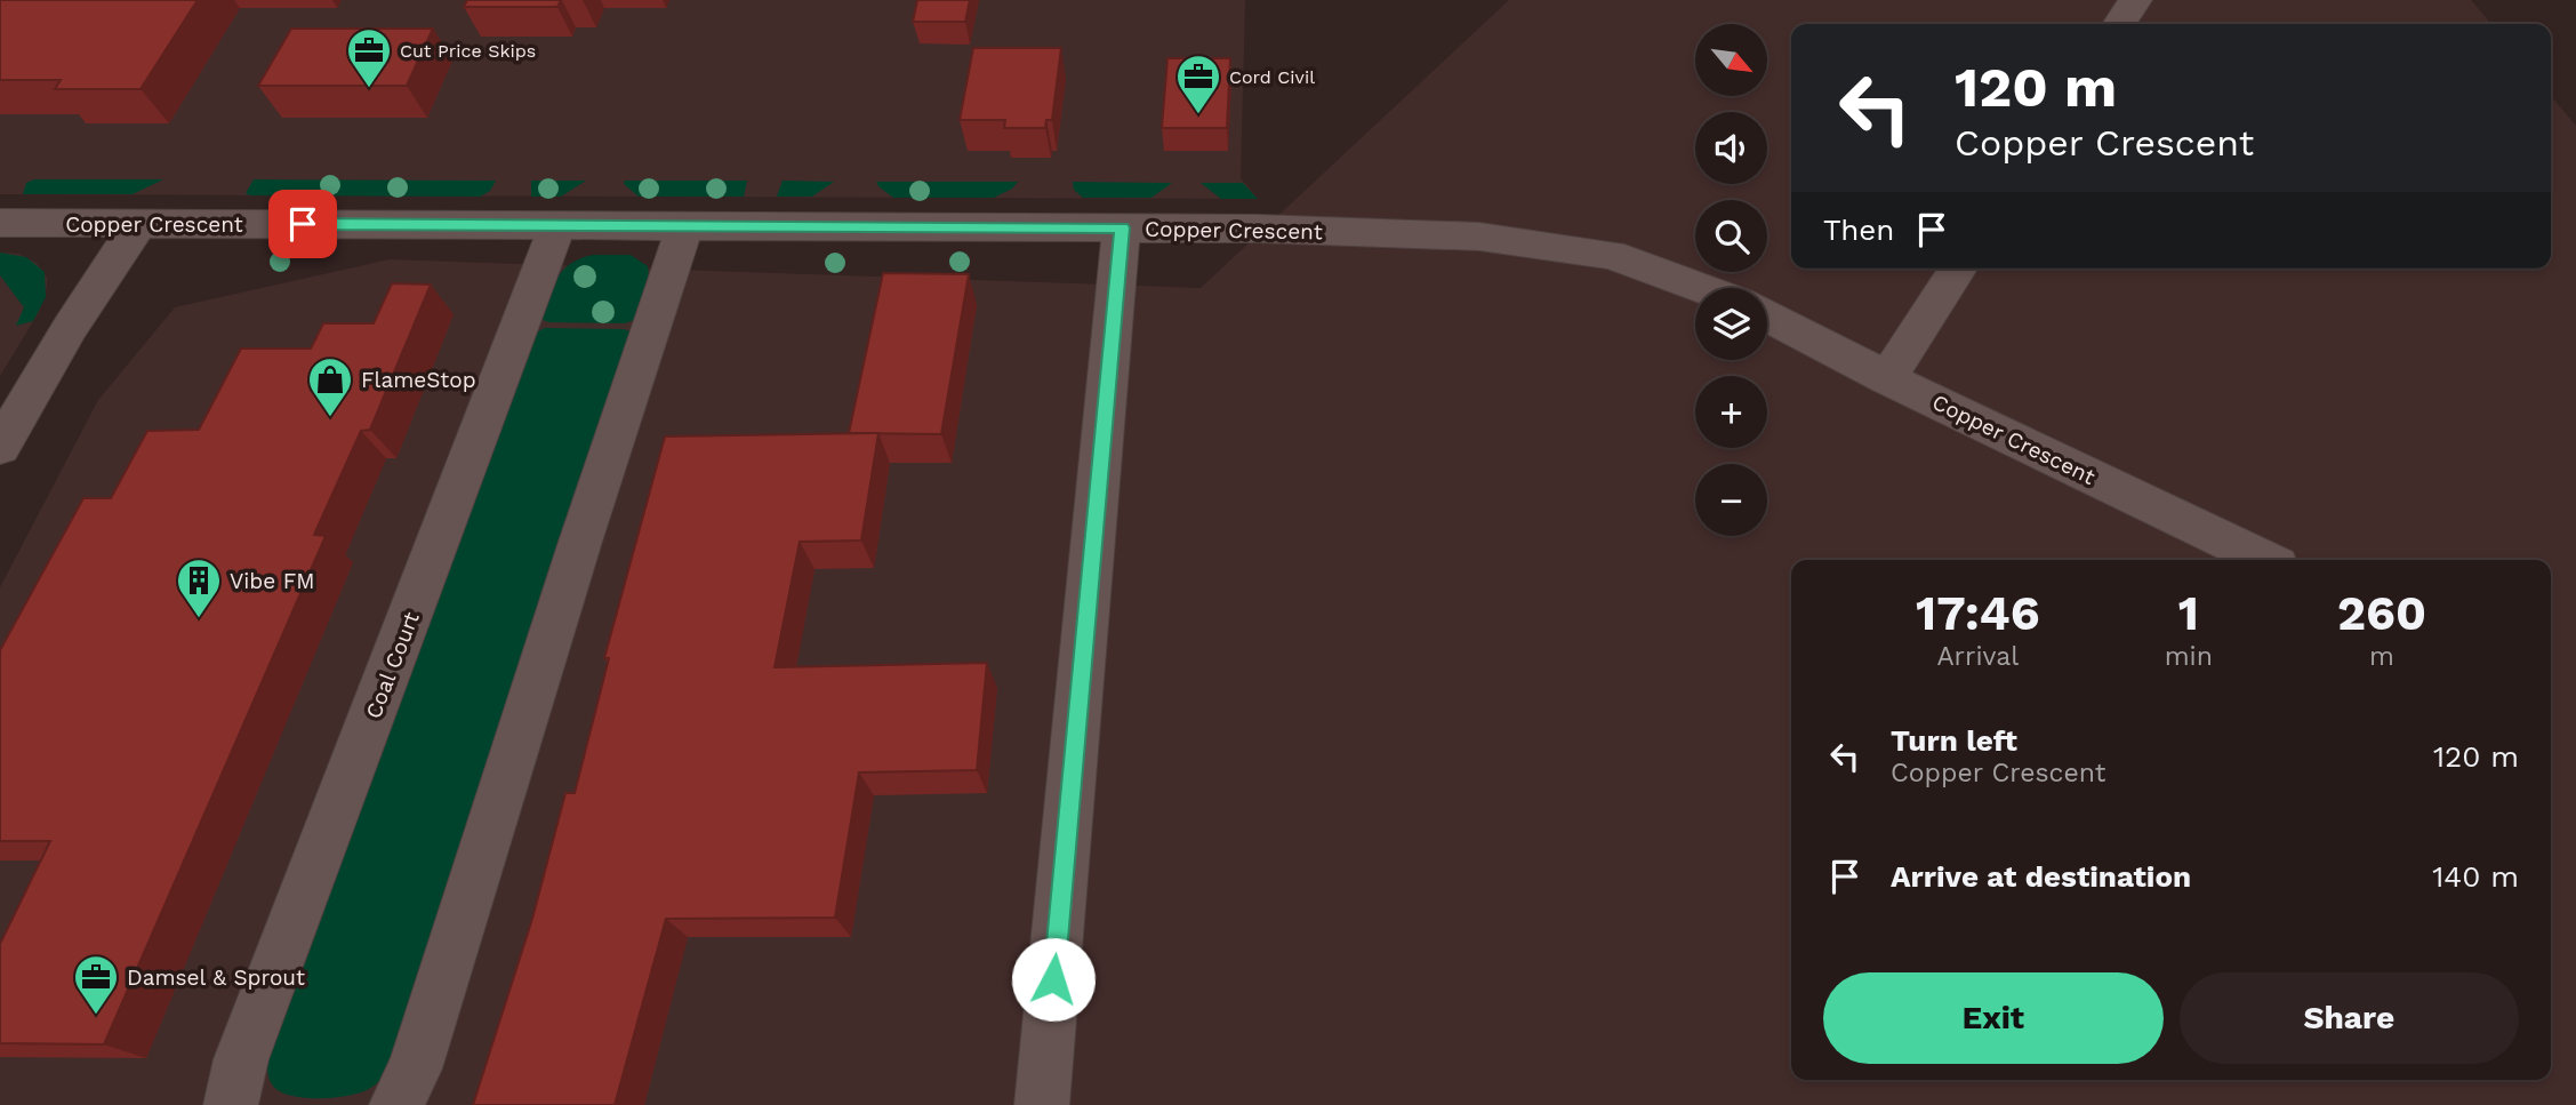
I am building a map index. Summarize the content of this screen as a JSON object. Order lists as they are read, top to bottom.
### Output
{
  "streets": {
    "street": ["Copper Crescent", "Coal Court"]
  },
  "crossings": [
    ["Copper Crescent", "Coal Court"]
  ],
  "places": {
    "office": ["Cut Price Skips", "Cord Civil", "Damsel & Sprout"],
    "shop": ["FlameStop"],
    "building": ["Vibe FM"]
  },
  "north": "bottom right",
  "page": {
    "map_buttons": ["+", "−"],
    "turn": ["120 m", "Copper Crescent"],
    "then": "Then",
    "eta": [
      "17:46",
      "Arrival",
      "1",
      "min",
      "260",
      "m"
    ],
    "list": [
      {
        "name": "Turn left",
        "note": "Copper Crescent",
        "value": "120 m"
      },
      {
        "name": "Arrive at destination",
        "value": "140 m"
      }
    ],
    "buttons": ["Exit", "Share"]
  }
}
